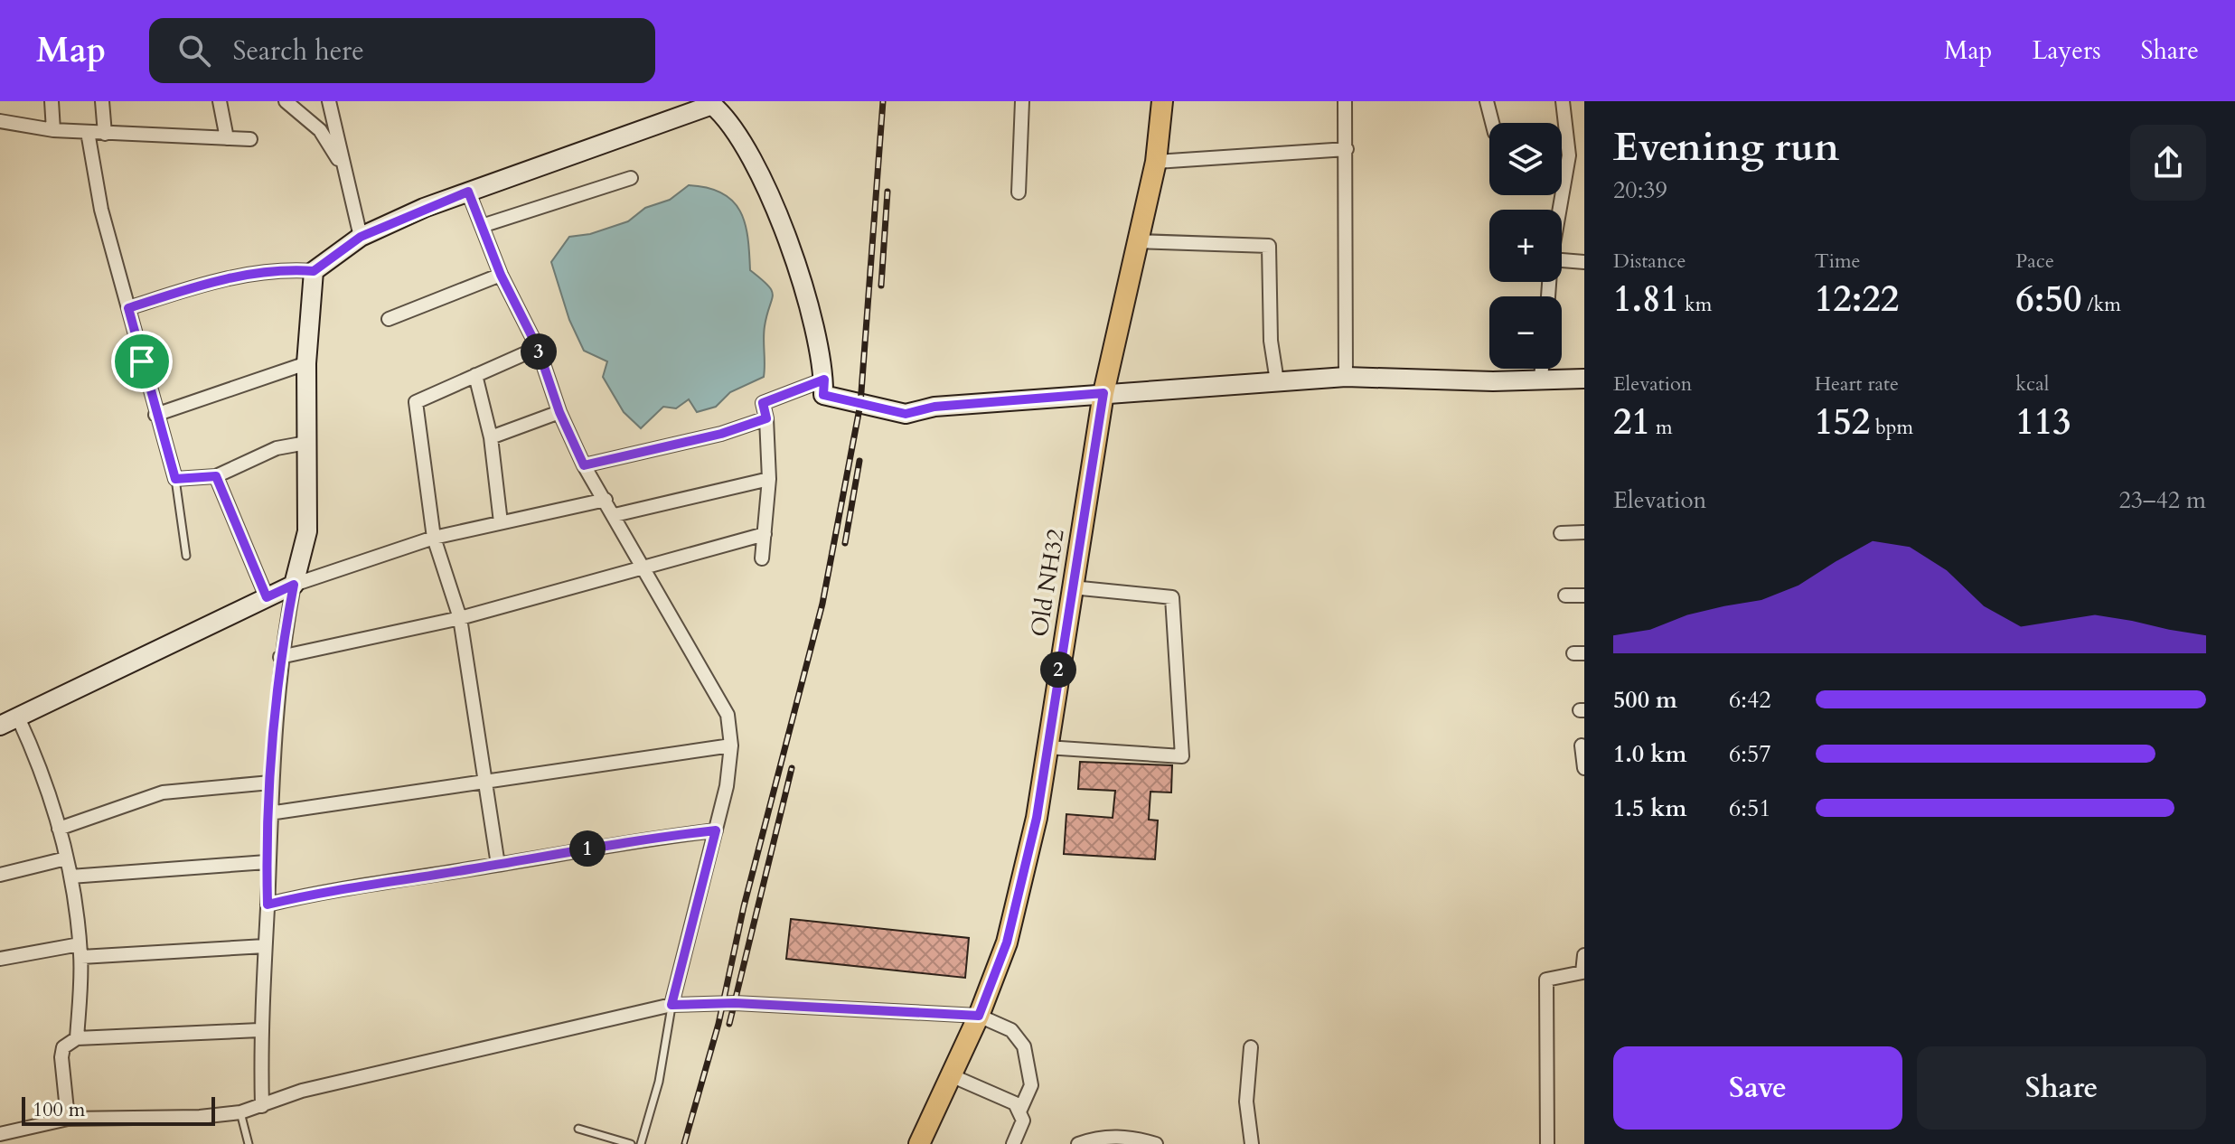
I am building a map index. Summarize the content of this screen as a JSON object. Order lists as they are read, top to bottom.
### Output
{
  "streets": {
    "main road": ["Old NH32"]
  },
  "scale_bar": "100 m",
  "page": {
    "header": "Map",
    "search": "Search here",
    "nav": ["Map", "Layers", "Share"],
    "heading": ["Evening run", "20:39"],
    "map_buttons": ["+", "−"],
    "stats": [
      ["Distance", "1.81 km"],
      ["Time", "12:22"],
      ["Pace", "6:50 /km"],
      ["Elevation", "21 m"],
      ["Heart rate", "152 bpm"],
      ["kcal", "113"]
    ],
    "pins": ["3", "2", "1"],
    "chart": ["Elevation", "23–42 m"],
    "list": [
      {
        "name": "500 m",
        "note": "6:42"
      },
      {
        "name": "1.0 km",
        "note": "6:57"
      },
      {
        "name": "1.5 km",
        "note": "6:51"
      }
    ],
    "buttons": ["Save", "Share"],
    "scale": "100 m"
  }
}
